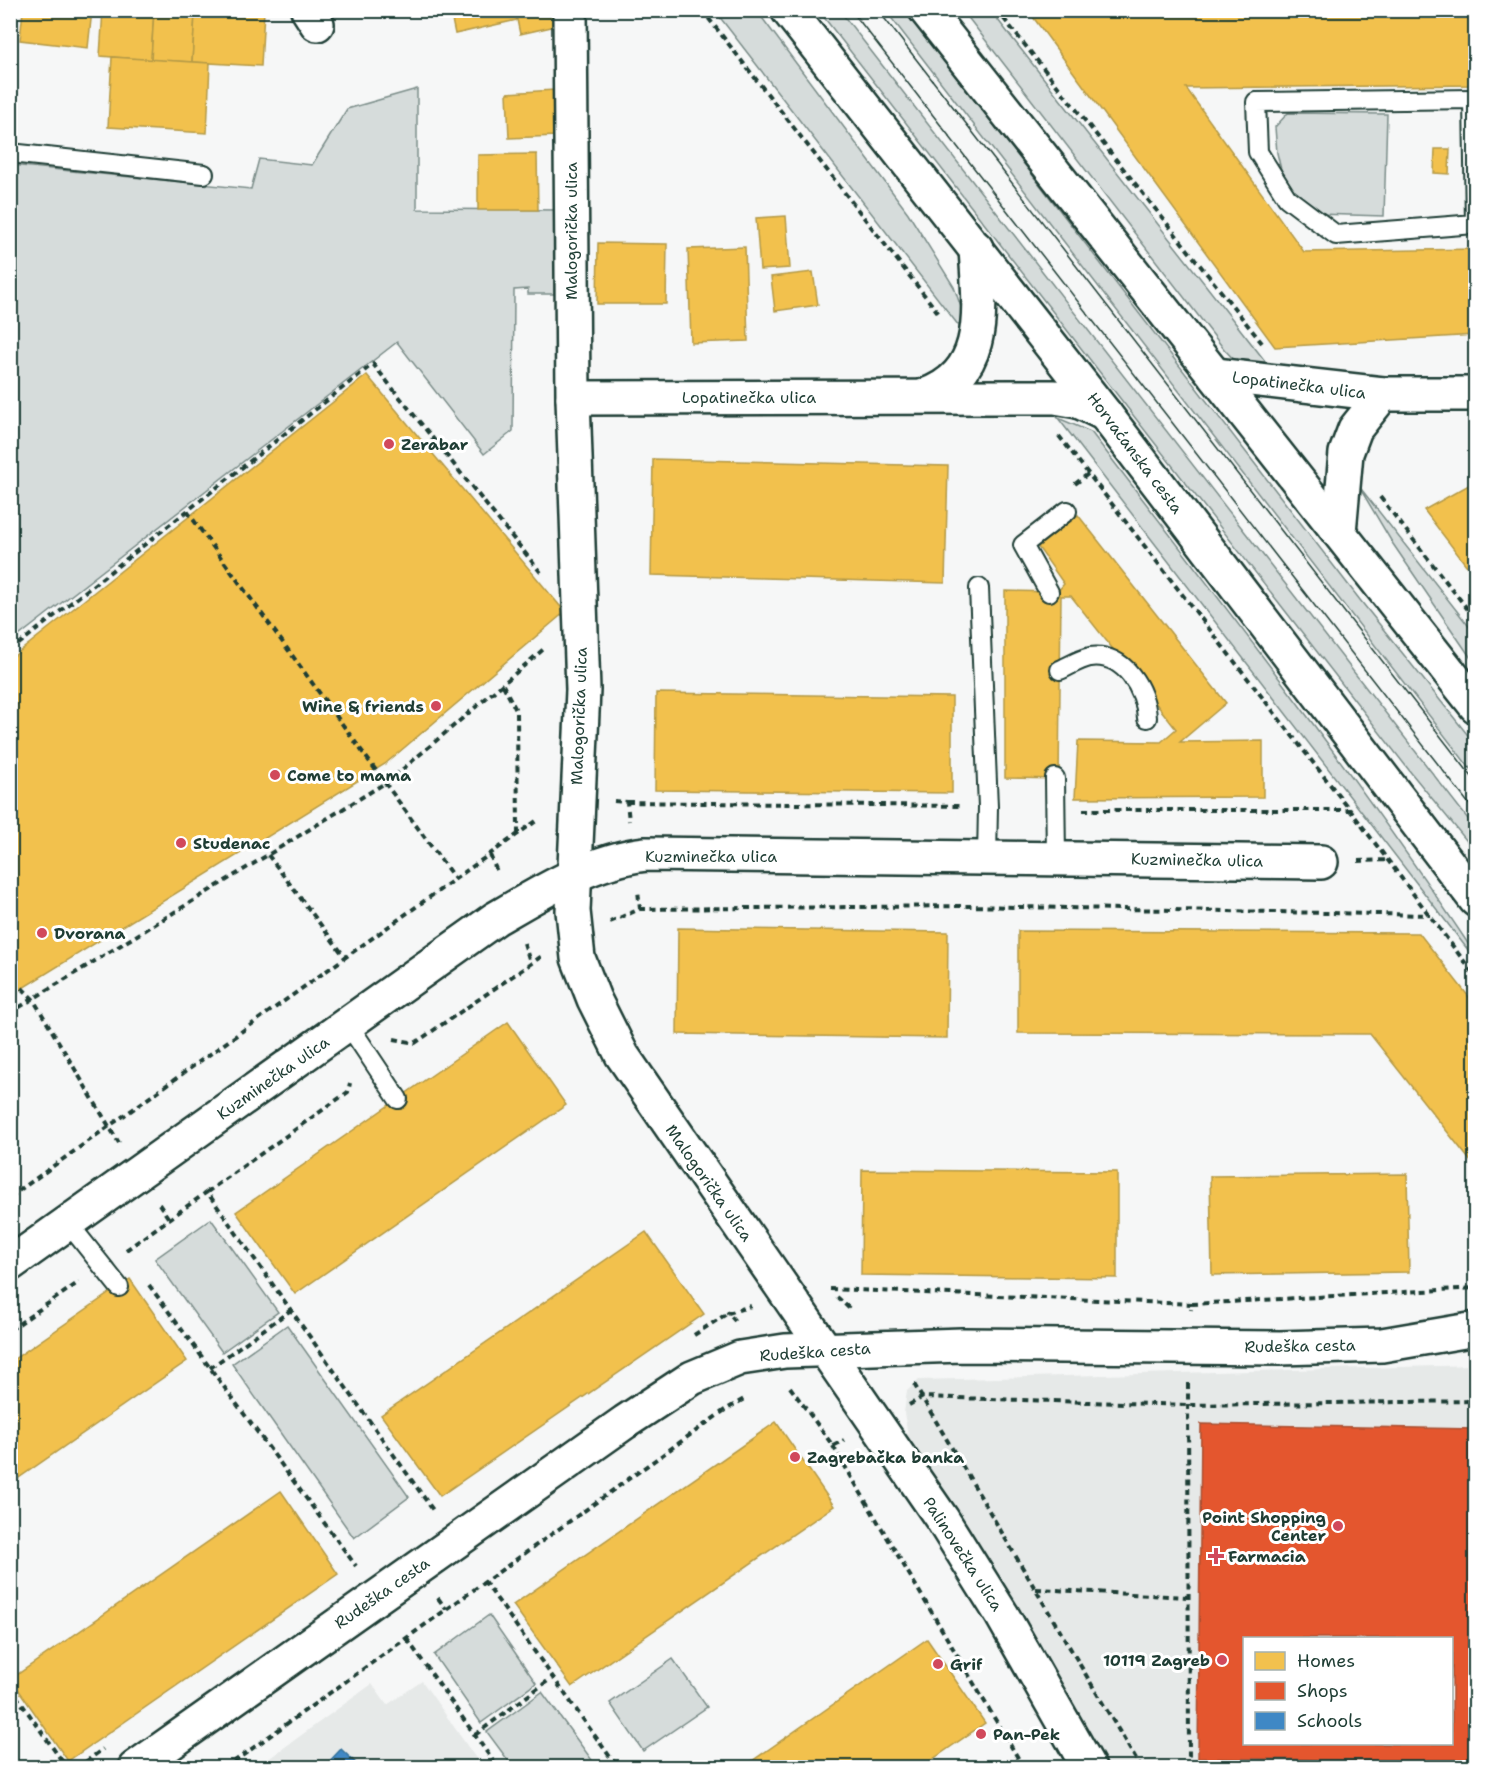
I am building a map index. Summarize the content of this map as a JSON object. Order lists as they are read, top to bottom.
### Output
{
  "streets": {
    "street": [
      "Malogorička ulica",
      "Lopatinečka ulica",
      "Horvaćanska cesta",
      "Kuzminečka ulica",
      "Rudeška cesta",
      "Palinovečka ulica"
    ]
  },
  "crossings": [
    ["Malogorička ulica", "Lopatinečka ulica"],
    ["Malogorička ulica", "Kuzminečka ulica"],
    ["Malogorička ulica", "Rudeška cesta"],
    ["Malogorička ulica", "Palinovečka ulica"],
    ["Lopatinečka ulica", "Horvaćanska cesta"],
    ["Rudeška cesta", "Palinovečka ulica"]
  ],
  "places": {
    "other": [
      "Zerabar",
      "Wine & friends",
      "Come to mama",
      "Studenac",
      "Dvorana",
      "Zagrebačka banka",
      "Point Shopping Center",
      "10119 Zagreb",
      "Grif",
      "Pan-Pek"
    ],
    "health": ["Farmacia"]
  },
  "legend": ["Homes", "Shops", "Schools"]
}
